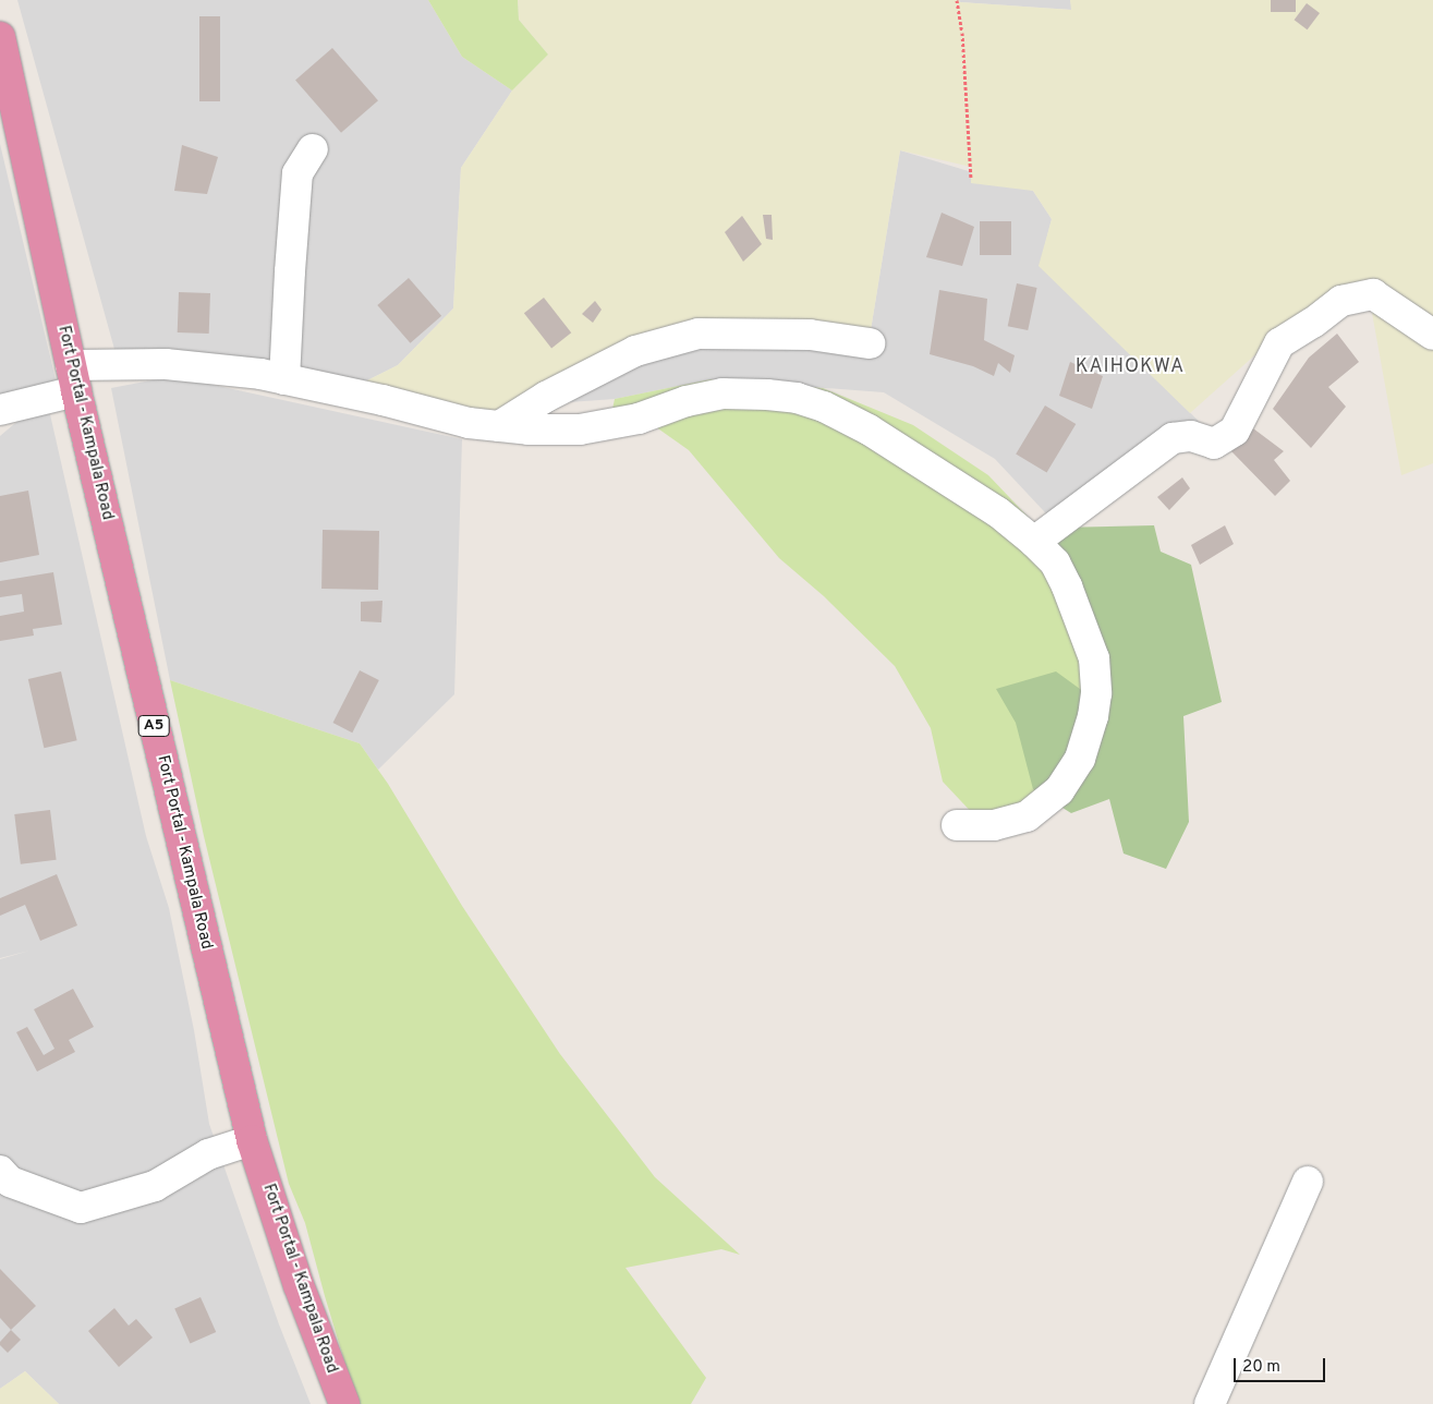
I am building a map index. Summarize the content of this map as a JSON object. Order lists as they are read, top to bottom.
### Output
{
  "streets": {
    "highway": ["Fort Portal - Kampala Road", "A5"]
  },
  "districts": ["KAIHOKWA"],
  "scale_bar": "20 m"
}
